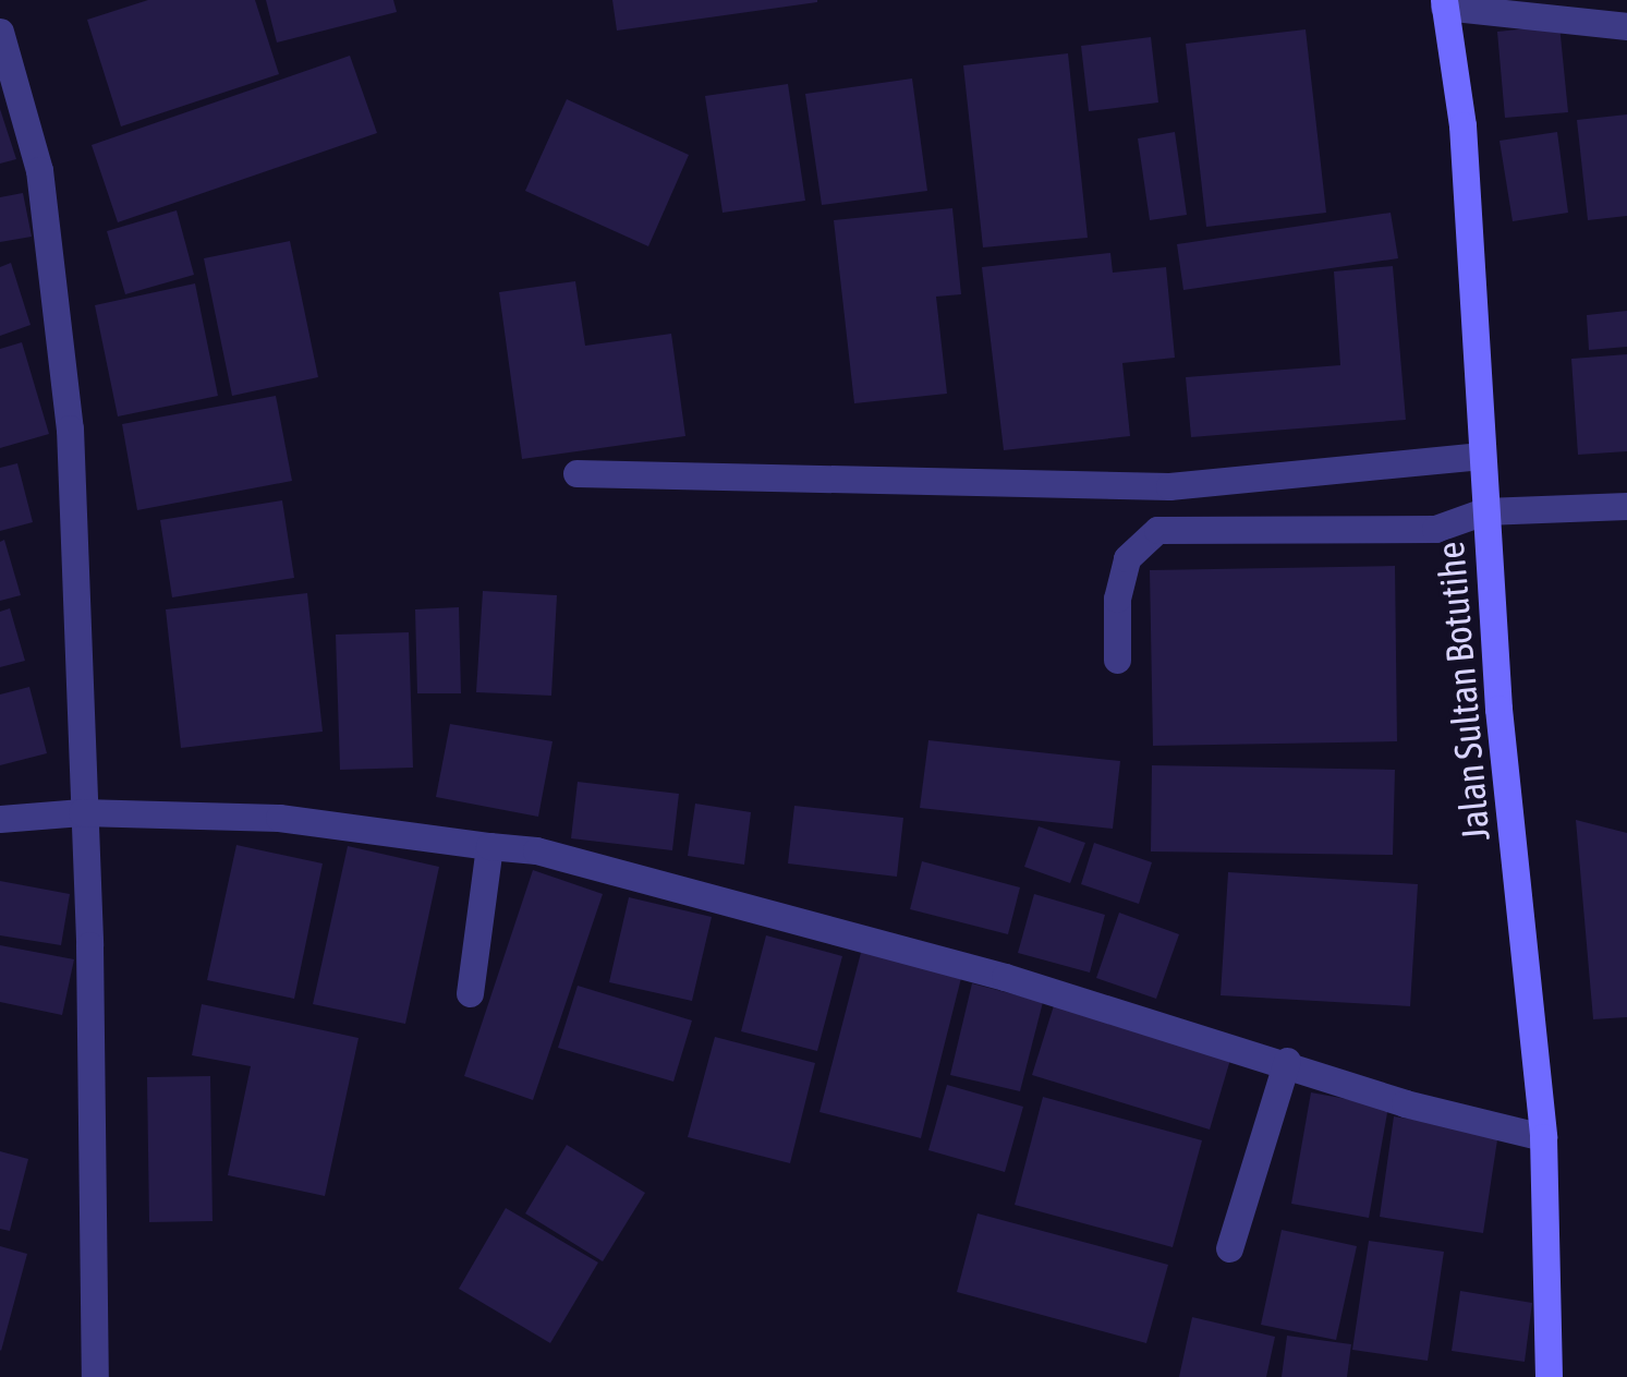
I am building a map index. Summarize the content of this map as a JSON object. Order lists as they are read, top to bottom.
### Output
{
  "streets": {
    "main road": ["Jalan Sultan Botutihe"]
  }
}
